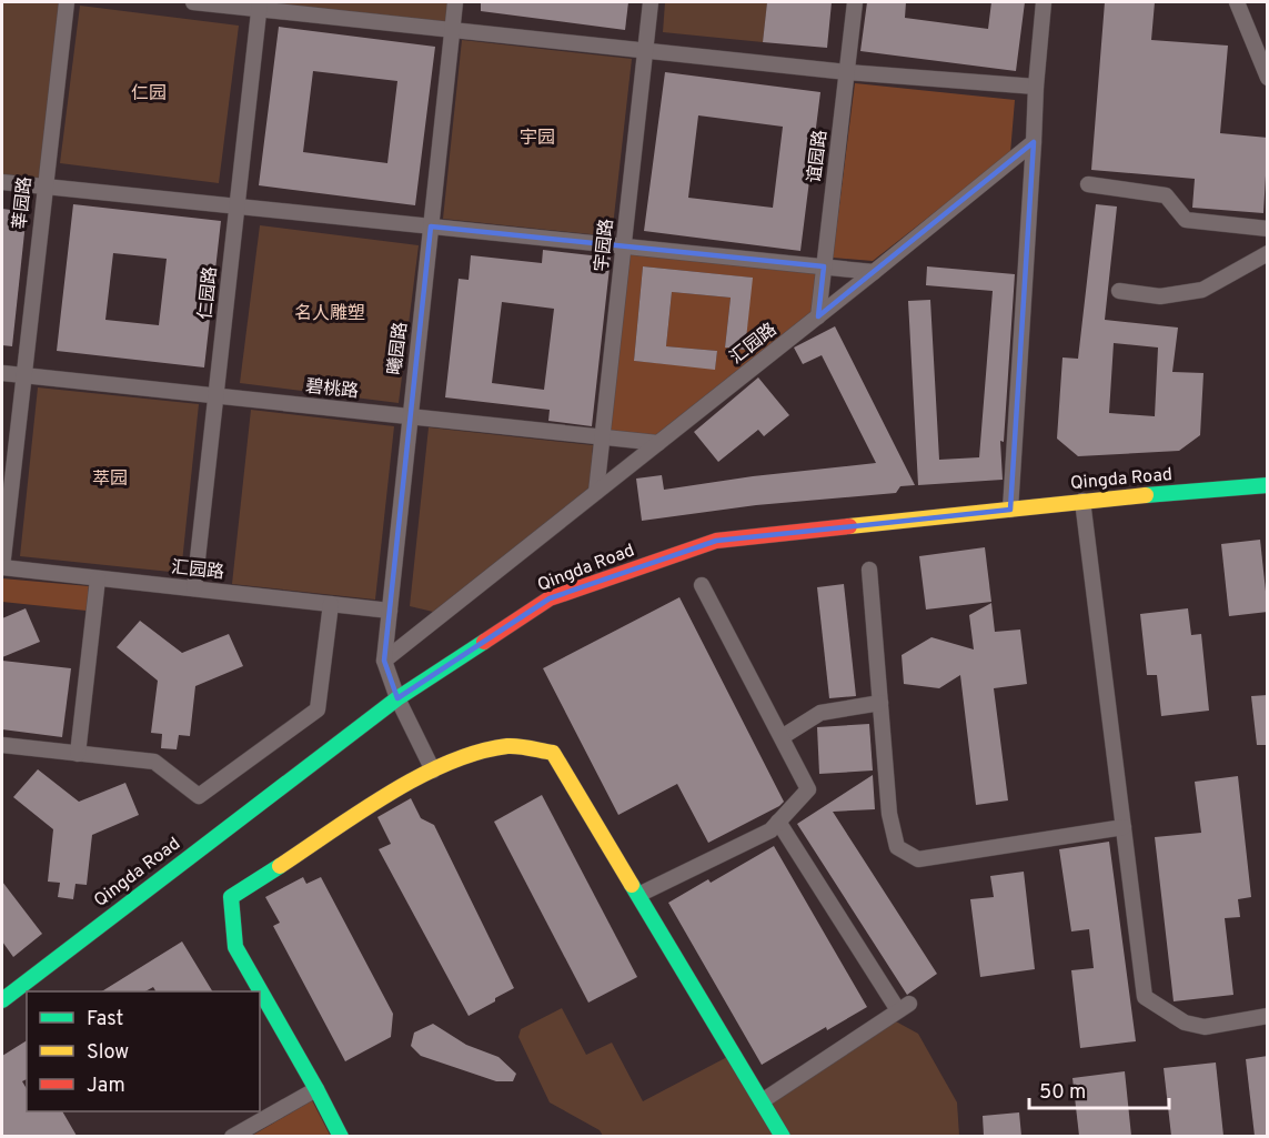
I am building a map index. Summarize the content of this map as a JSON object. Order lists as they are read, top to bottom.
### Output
{
  "streets": {
    "street": [
      "谊园路",
      "宇园路",
      "仁园路",
      "汇园路",
      "曦园路",
      "碧桃路",
      "Qingda Road"
    ]
  },
  "crossings": [
    ["谊园路", "汇园路"],
    ["宇园路", "汇园路"],
    ["宇园路", "碧桃路"],
    ["仁园路", "汇园路"],
    ["仁园路", "碧桃路"],
    ["汇园路", "曦园路"],
    ["汇园路", "碧桃路"],
    ["曦园路", "碧桃路"],
    ["曦园路", "Qingda Road"]
  ],
  "parks": [
    "仁园",
    "宇园",
    "名人雕塑",
    "萃园"
  ],
  "legend": ["Fast", "Slow", "Jam"],
  "scale_bar": "50 m"
}
